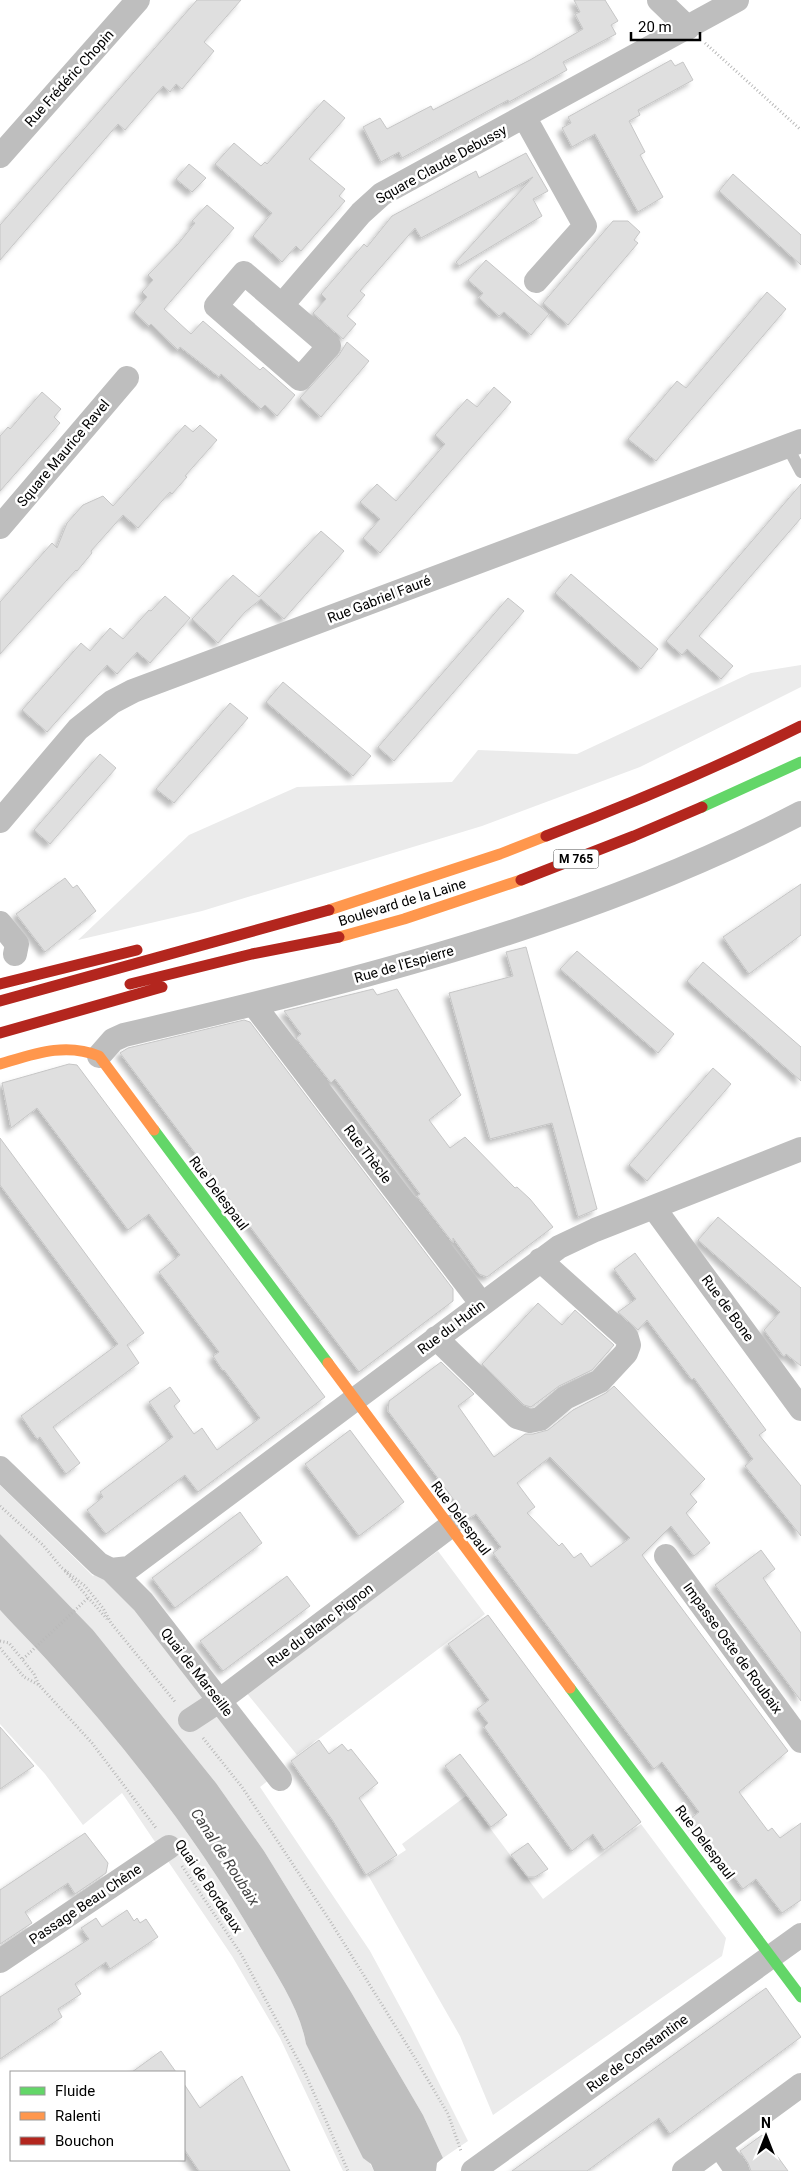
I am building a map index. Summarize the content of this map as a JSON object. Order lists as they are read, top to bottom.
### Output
{
  "streets": {
    "main road": ["M 765", "Boulevard de la Laine", "Rue Delespaul"],
    "street": [
      "Rue Frédéric Chopin",
      "Square Claude Debussy",
      "Square Maurice Ravel",
      "Rue Gabriel Fauré",
      "Rue de l'Espierre",
      "Rue Thècle",
      "Rue de Bone",
      "Rue du Hutin",
      "Rue du Blanc Pignon",
      "Impasse Oste de Roubaix",
      "Quai de Marseille",
      "Passage Beau Chêne",
      "Rue de Constantine"
    ],
    "path": ["Quai de Bordeaux"]
  },
  "crossings": [
    ["Rue de l'Espierre", "Rue Thècle"],
    ["Rue de l'Espierre", "Rue Delespaul"],
    ["Rue Thècle", "Rue du Hutin"],
    ["Rue Delespaul", "Rue du Hutin"],
    ["Rue Delespaul", "Rue du Blanc Pignon"],
    ["Rue Delespaul", "Rue de Constantine"],
    ["Rue de Bone", "Rue du Hutin"],
    ["Rue du Hutin", "Quai de Marseille"],
    ["Rue du Blanc Pignon", "Quai de Marseille"],
    ["Quai de Bordeaux", "Passage Beau Chêne"]
  ],
  "water": ["Canal de Roubaix"],
  "legend": ["Fluide", "Ralenti", "Bouchon"],
  "scale_bar": "20 m",
  "north": "top"
}
